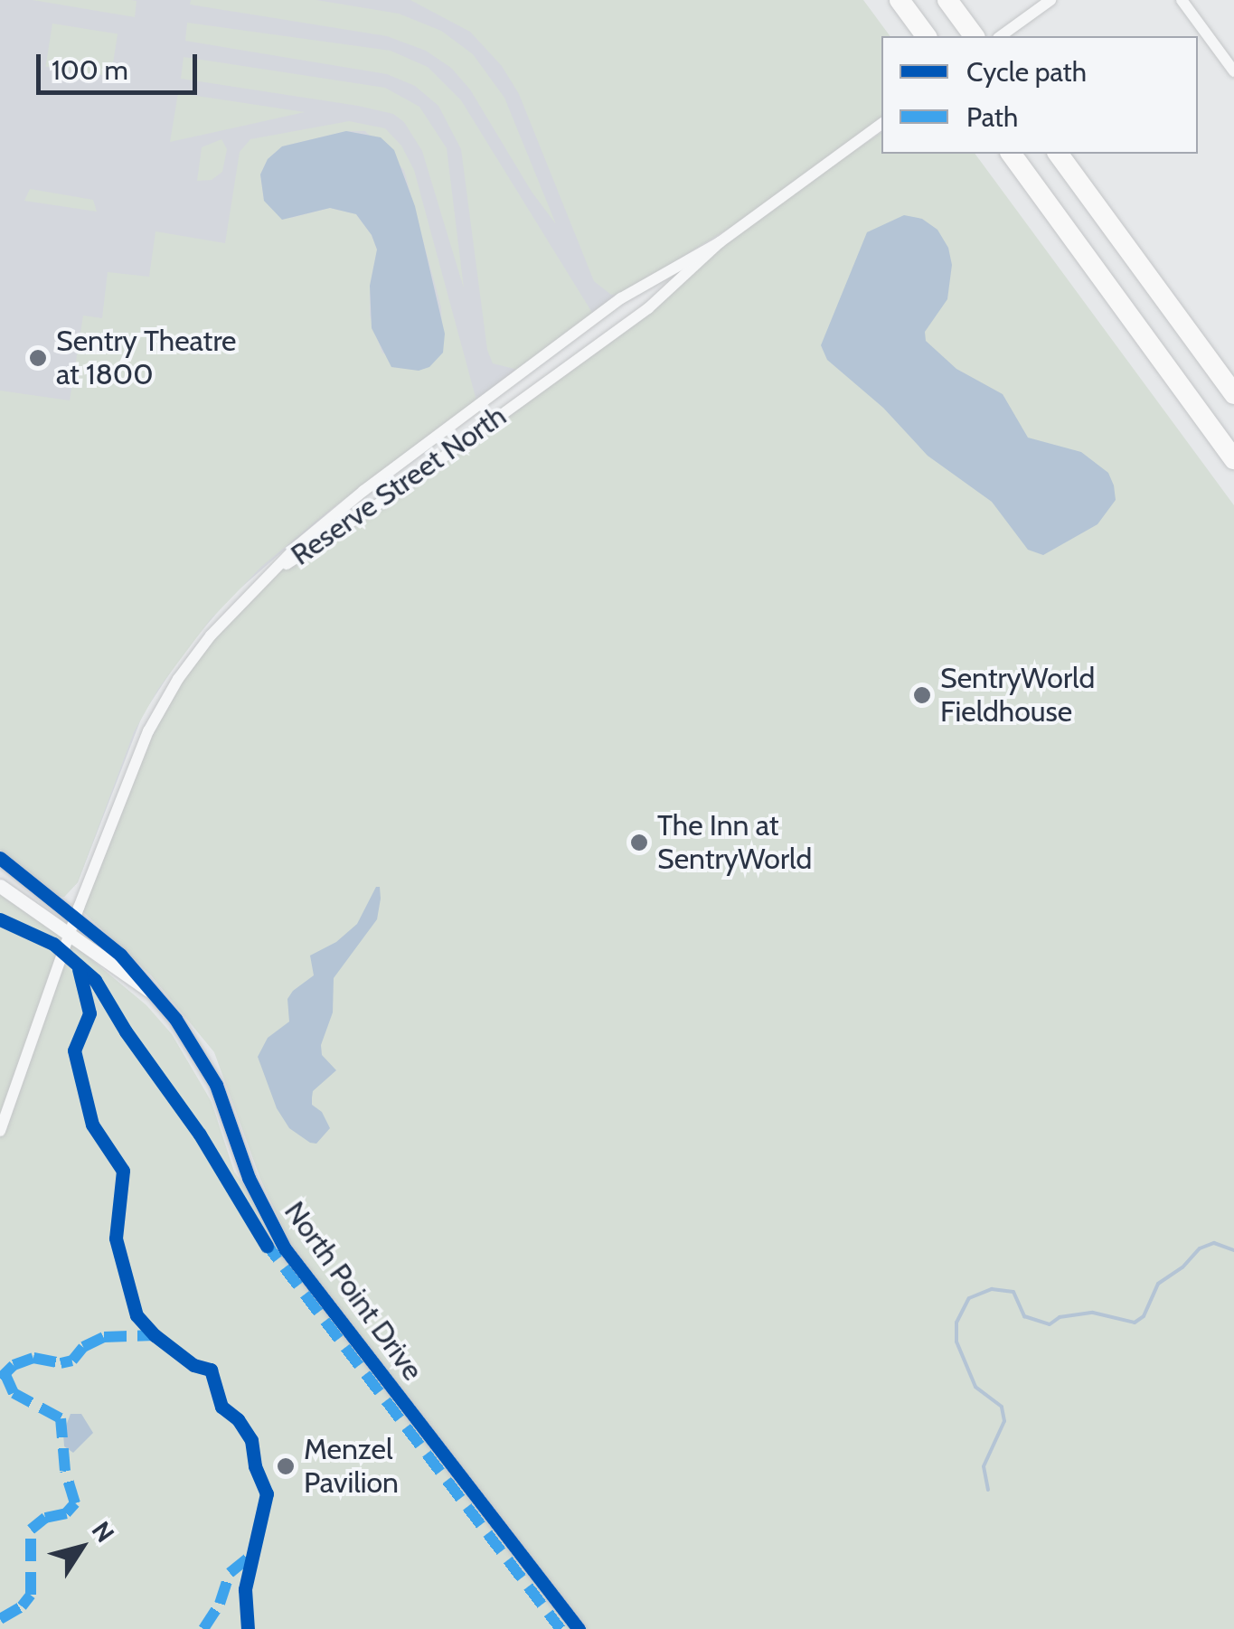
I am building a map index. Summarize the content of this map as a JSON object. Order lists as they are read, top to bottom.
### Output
{
  "streets": {
    "street": ["Reserve Street North", "North Point Drive"]
  },
  "places": [
    "Sentry Theatre at 1800",
    "SentryWorld Fieldhouse",
    "The Inn at SentryWorld",
    "Menzel Pavilion"
  ],
  "legend": ["Cycle path", "Path"],
  "scale_bar": "100 m",
  "north": "top right"
}
